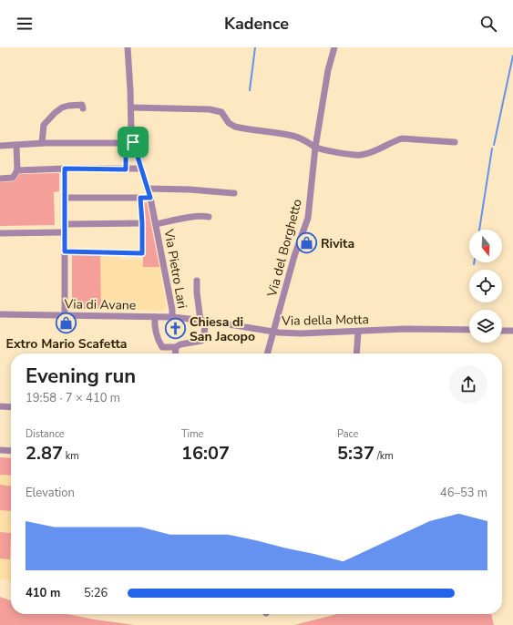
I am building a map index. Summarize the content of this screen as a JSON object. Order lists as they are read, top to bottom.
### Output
{
  "streets": {
    "street": [
      "Via del Borghetto",
      "Via Pietro Lari",
      "Via di Avane",
      "Via della Motta"
    ]
  },
  "crossings": [
    ["Via del Borghetto", "Via della Motta"],
    ["Via Pietro Lari", "Via della Motta"],
    ["Via di Avane", "Via della Motta"]
  ],
  "places": {
    "shop": ["Rivita", "Extro Mario Scafetta"],
    "church": ["Chiesa di San Jacopo"]
  },
  "north": "bottom",
  "page": {
    "header": "Kadence",
    "heading": ["Evening run", "19:58 · 7 × 410 m"],
    "stats": [
      ["Distance", "2.87 km"],
      ["Time", "16:07"],
      ["Pace", "5:37 /km"]
    ],
    "chart": ["Elevation", "46–53 m"],
    "list": [
      {
        "name": "410 m",
        "note": "5:26"
      }
    ]
  }
}
